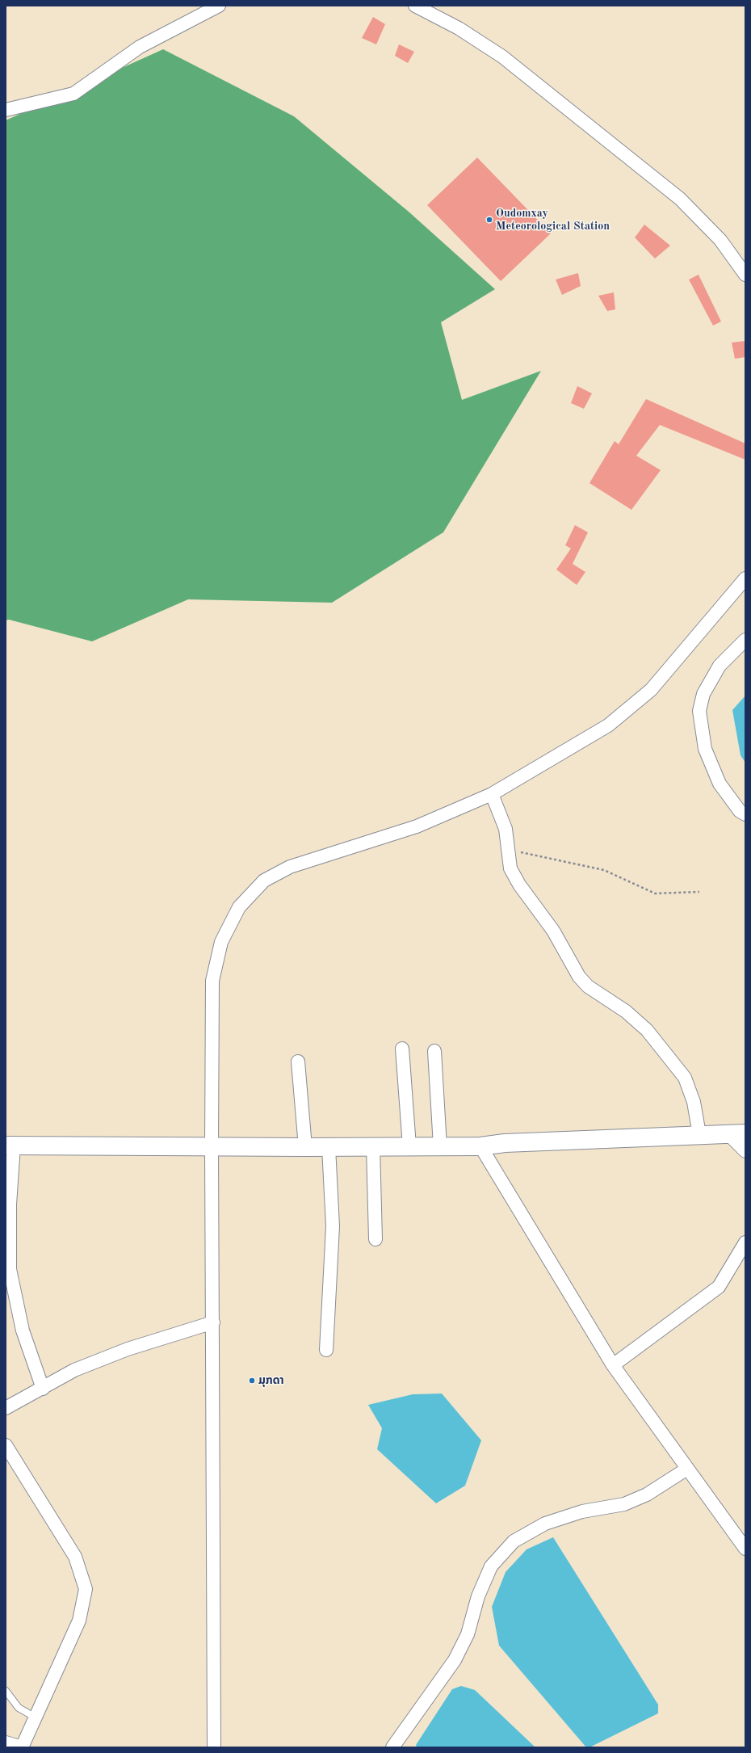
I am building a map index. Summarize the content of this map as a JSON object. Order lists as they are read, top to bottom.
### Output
{
  "places": ["Oudomxay Meteorological Station", "ມຸກດາ"]
}
